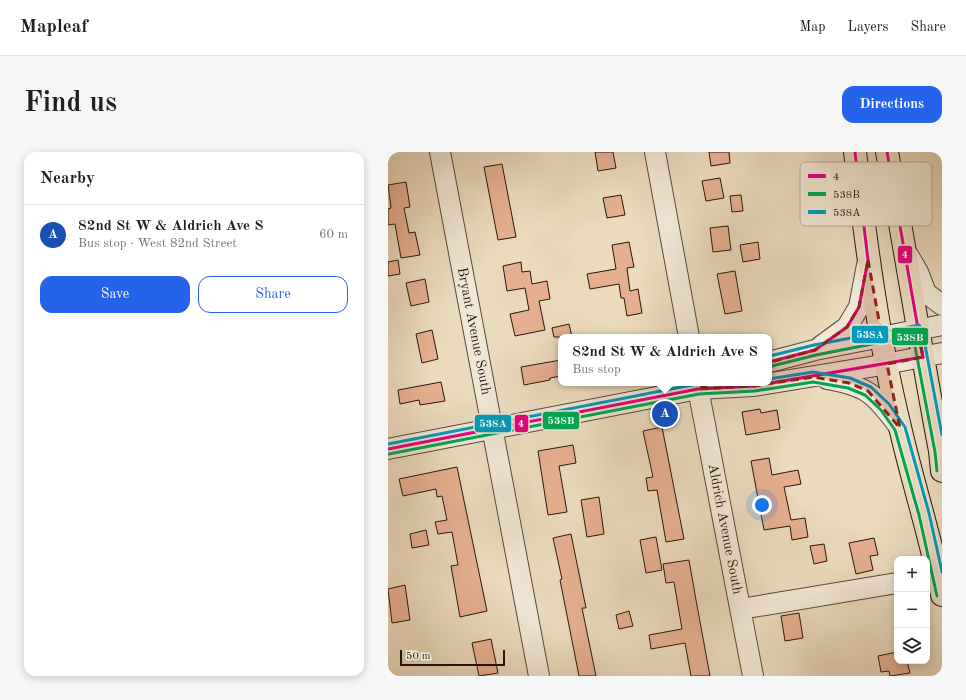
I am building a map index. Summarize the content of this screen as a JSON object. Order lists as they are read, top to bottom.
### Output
{
  "streets": {
    "street": ["Bryant Avenue South", "Aldrich Avenue South"]
  },
  "lines": ["transit line 4", "transit line 538A", "transit line 538B"],
  "legend": ["4", "538B", "538A"],
  "scale_bar": "50 m",
  "page": {
    "header": "Mapleaf",
    "nav": ["Map", "Layers", "Share"],
    "buttons": [
      "Directions",
      ["Save", "Share"]
    ],
    "title": "Find us",
    "heading": "Nearby",
    "list": [
      {
        "mark": "A",
        "name": "82nd St W & Aldrich Ave S",
        "note": "Bus stop · West 82nd Street",
        "value": "60 m"
      }
    ],
    "popup": ["82nd St W & Aldrich Ave S", "Bus stop"],
    "pins": "A",
    "map_buttons": ["+", "−"],
    "scale": "50 m"
  }
}
